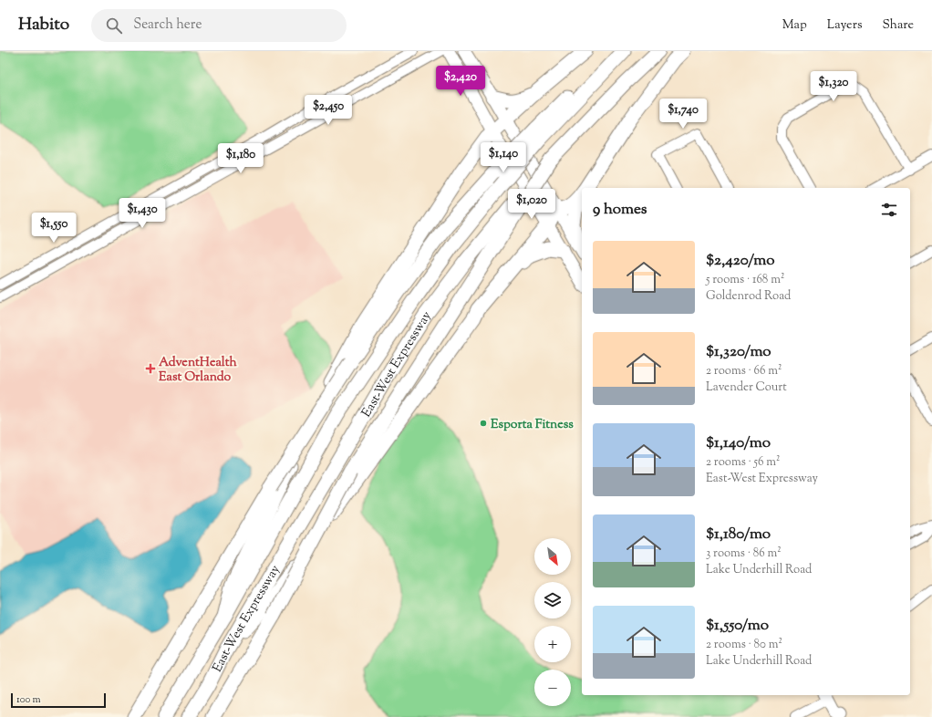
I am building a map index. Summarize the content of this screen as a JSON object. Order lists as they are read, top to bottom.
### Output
{
  "streets": {
    "highway": ["East-West Expressway"]
  },
  "places": {
    "health": ["AdventHealth East Orlando"],
    "other": ["Esporta Fitness"]
  },
  "scale_bar": "100 m",
  "north": "bottom right",
  "page": {
    "header": "Habito",
    "search": "Search here",
    "nav": ["Map", "Layers", "Share"],
    "price": [
      "$2,420",
      "$1,320",
      "$2,450",
      "$1,740",
      "$1,140",
      "$1,180",
      "$1,020",
      "$1,430",
      "$1,550"
    ],
    "heading": "9 homes",
    "list": [
      {
        "name": "$2,420/mo",
        "note": "5 rooms · 168 m² · Goldenrod Road"
      },
      {
        "name": "$1,320/mo",
        "note": "2 rooms · 66 m² · Lavender Court"
      },
      {
        "name": "$1,140/mo",
        "note": "2 rooms · 56 m² · East-West Expressway"
      },
      {
        "name": "$1,180/mo",
        "note": "3 rooms · 86 m² · Lake Underhill Road"
      },
      {
        "name": "$1,550/mo",
        "note": "2 rooms · 80 m² · Lake Underhill Road"
      }
    ],
    "map_buttons": ["+", "−"],
    "scale": "100 m"
  }
}
